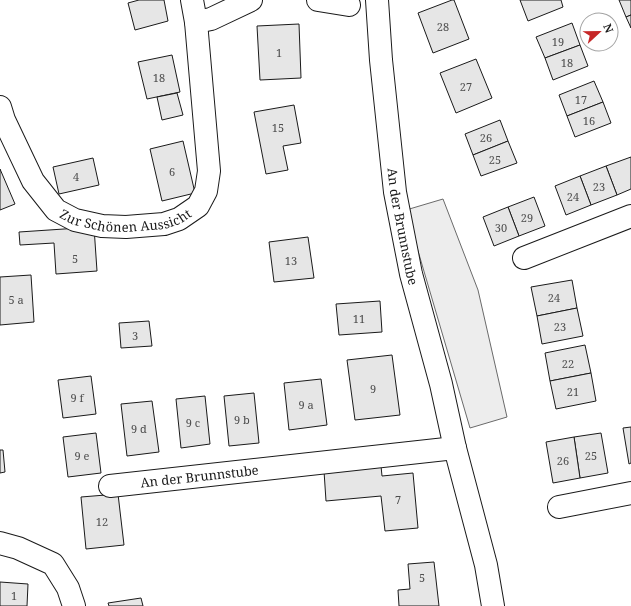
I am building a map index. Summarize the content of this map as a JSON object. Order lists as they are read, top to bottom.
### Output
{
  "streets": {
    "street": ["Zur Schönen Aussicht", "An der Brunnstube"]
  },
  "house_numbers": [
    "28",
    "19",
    "1",
    "18",
    "18",
    "27",
    "17",
    "16",
    "15",
    "26",
    "25",
    "6",
    "4",
    "23",
    "24",
    "29",
    "30",
    "5",
    "13",
    "24",
    "5 a",
    "11",
    "23",
    "3",
    "22",
    "9",
    "21",
    "9 f",
    "9 a",
    "9 b",
    "9 c",
    "9 d",
    "9 e",
    "25",
    "26",
    "7",
    "12",
    "5",
    "1"
  ],
  "north": "right"
}
